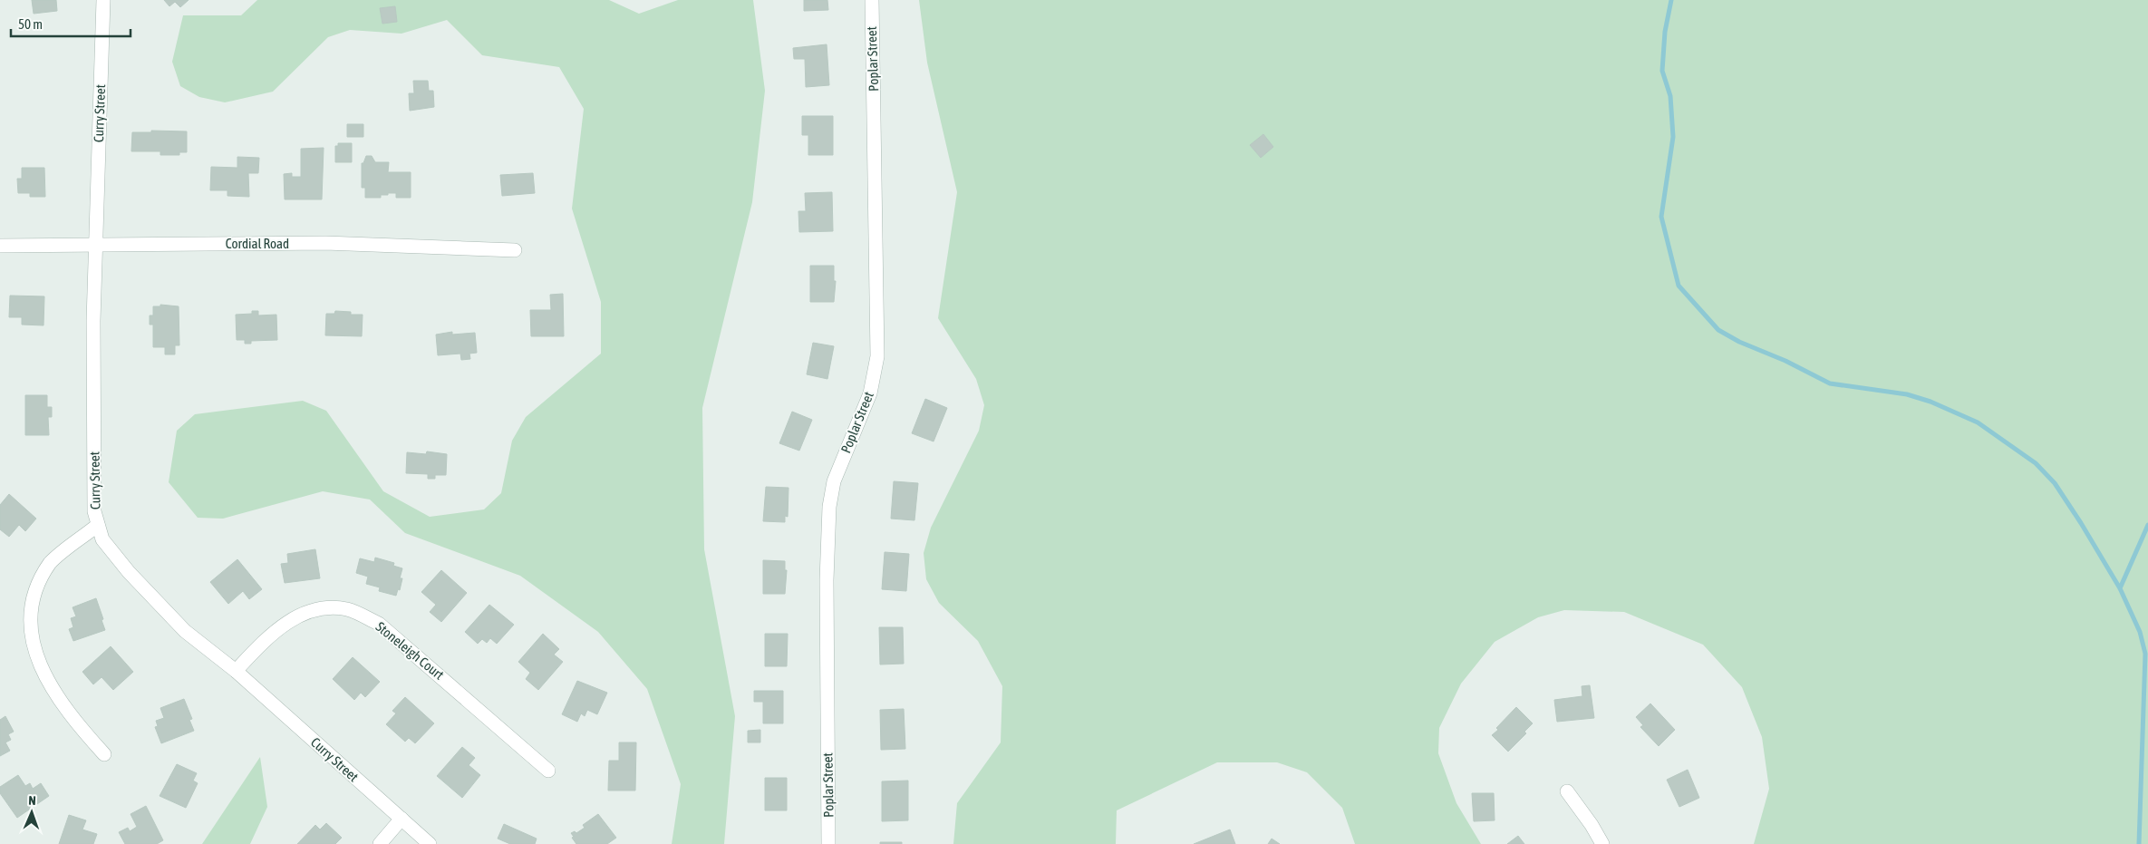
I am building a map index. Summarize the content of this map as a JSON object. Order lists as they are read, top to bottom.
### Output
{
  "streets": {
    "street": [
      "Poplar Street",
      "Curry Street",
      "Cordial Road",
      "Stoneleigh Court"
    ]
  },
  "crossings": [
    ["Curry Street", "Cordial Road"],
    ["Curry Street", "Stoneleigh Court"]
  ],
  "scale_bar": "50 m",
  "north": "top"
}
